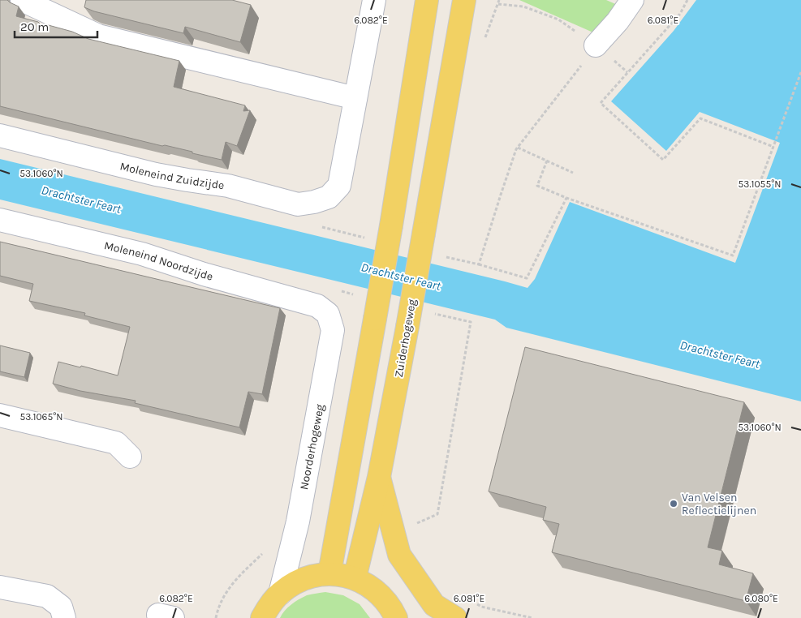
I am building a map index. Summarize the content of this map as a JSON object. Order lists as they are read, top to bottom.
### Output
{
  "streets": {
    "main road": ["Zuiderhogeweg"],
    "street": ["Moleneind Zuidzijde", "Moleneind Noordzijde", "Noorderhogeweg"]
  },
  "crossings": [
    ["Moleneind Noordzijde", "Noorderhogeweg"]
  ],
  "water": ["Drachtster Feart"],
  "places": ["Van Velsen Reflectielijnen"],
  "scale_bar": "20 m",
  "coordinates": [
    "6.082°E",
    "6.081°E",
    "53.1060°N",
    "53.1055°N",
    "53.1065°N",
    "6.080°E"
  ]
}
